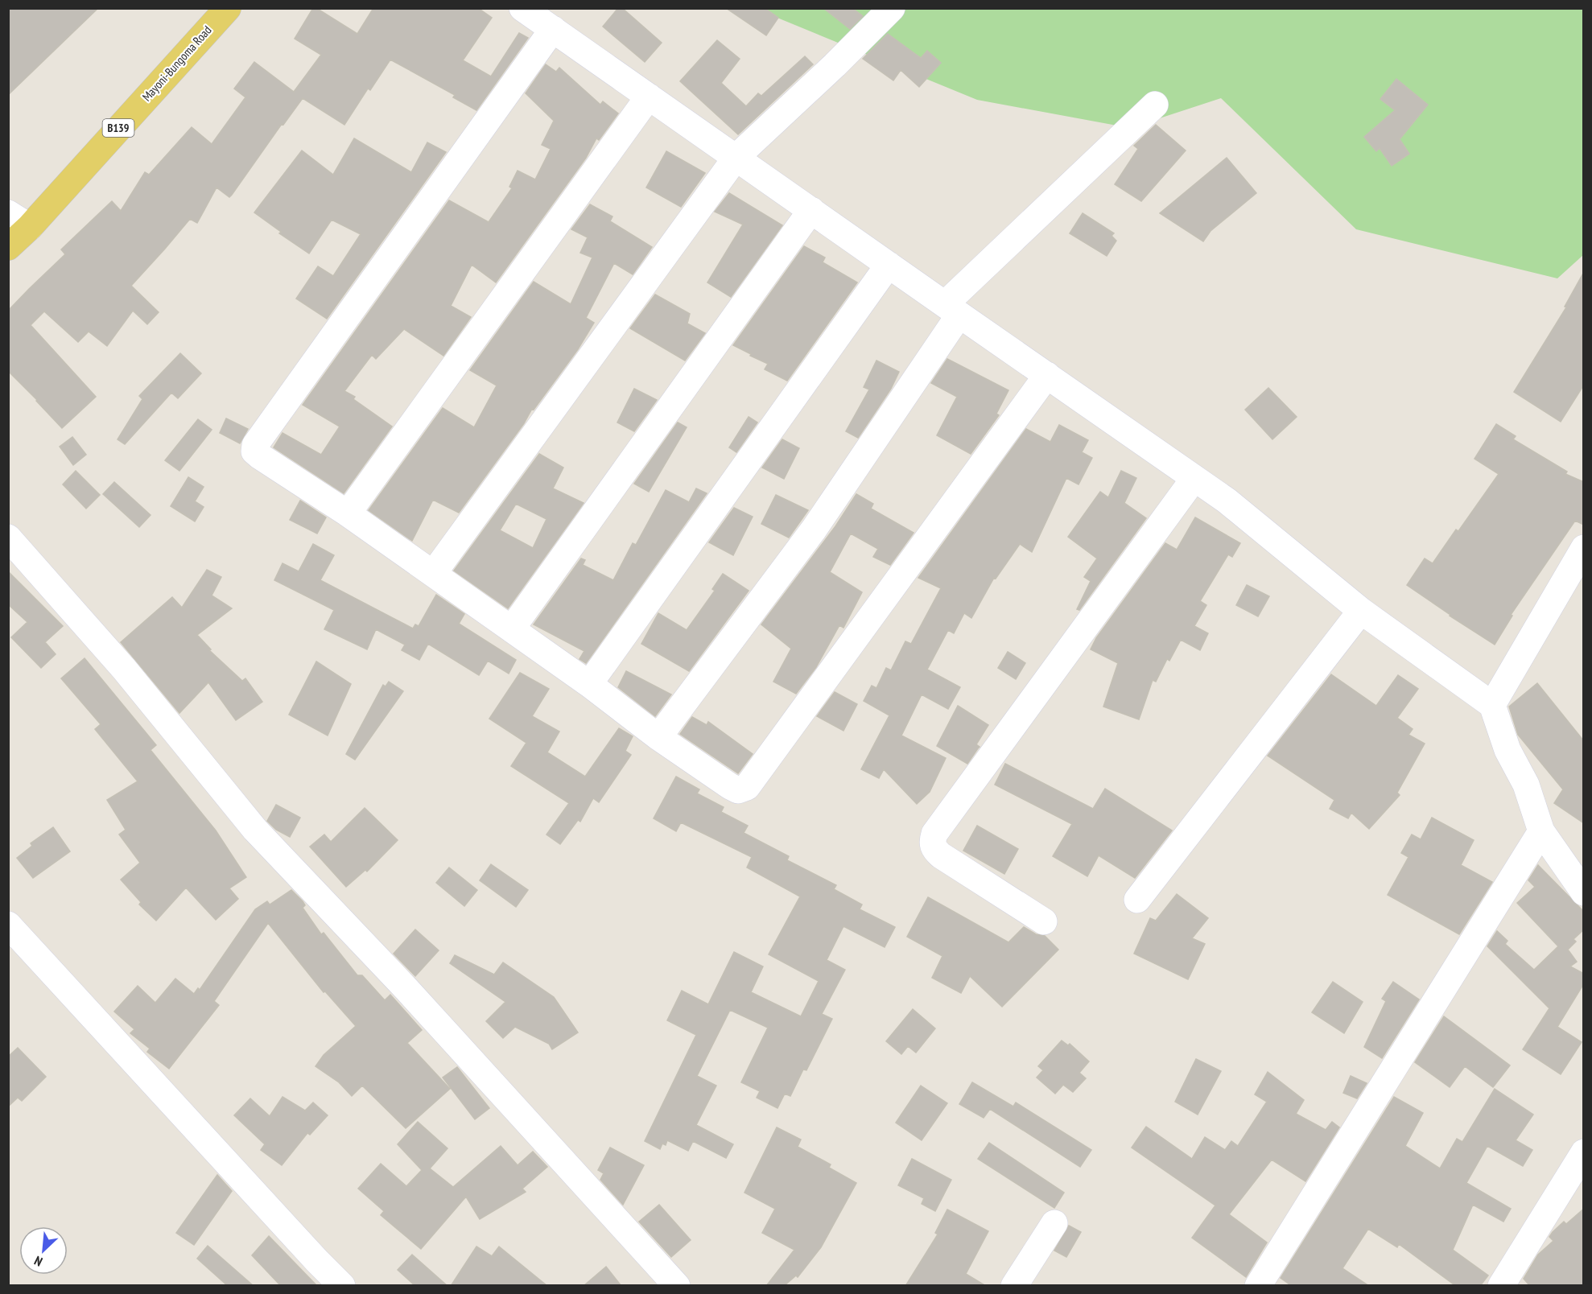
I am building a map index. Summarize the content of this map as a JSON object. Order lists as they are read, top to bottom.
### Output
{
  "streets": {
    "main road": ["Mayoni-Bungoma Road", "B139"]
  },
  "north": "bottom left"
}
